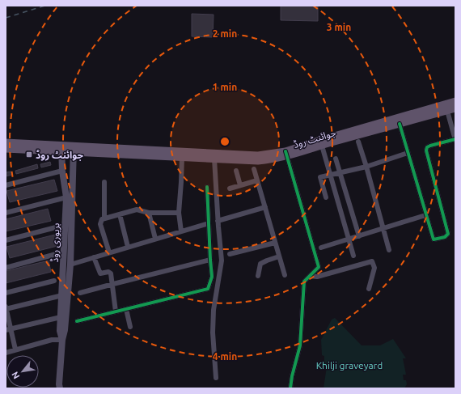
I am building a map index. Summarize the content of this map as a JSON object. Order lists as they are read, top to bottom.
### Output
{
  "streets": {
    "main road": ["جوائنٹ روڈ", "بریوری روڈ"]
  },
  "crossings": [
    ["جوائنٹ روڈ", "بریوری روڈ"]
  ],
  "parks": ["Khilji graveyard"],
  "places": {
    "transit": ["جوائنٹ روڈ"]
  },
  "north": "bottom left",
  "rings": [
    "3 min",
    "2 min",
    "1 min",
    "4 min"
  ]
}
